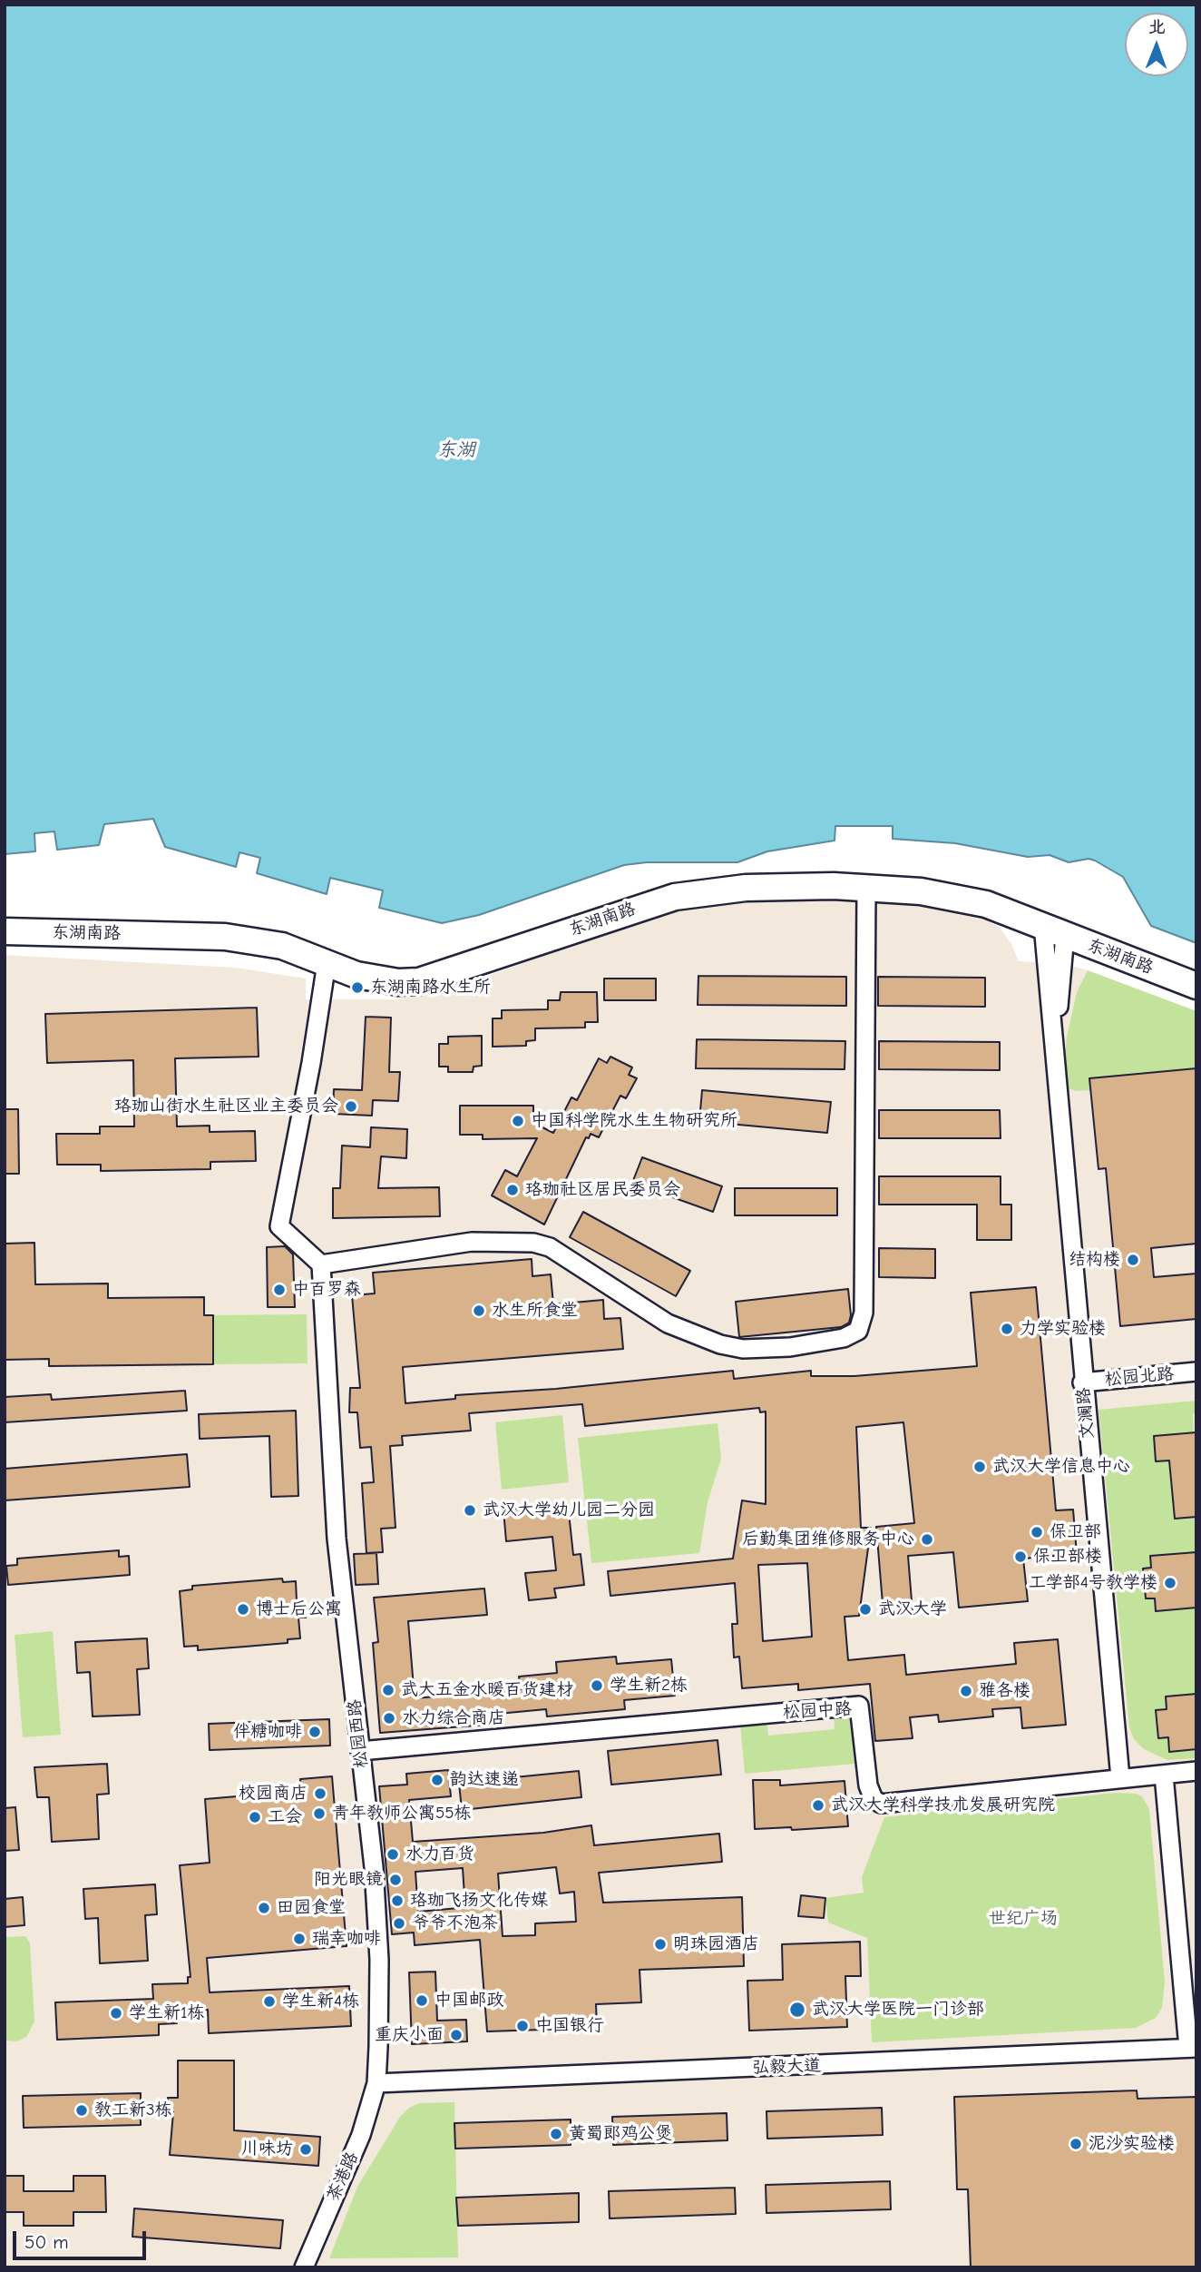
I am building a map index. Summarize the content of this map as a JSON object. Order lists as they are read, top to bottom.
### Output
{
  "streets": {
    "street": [
      "东湖南路",
      "松园北路",
      "文澜路",
      "松园中路",
      "松园西路",
      "弘毅大道",
      "茶港路"
    ]
  },
  "crossings": [
    ["东湖南路", "文澜路"],
    ["松园北路", "文澜路"],
    ["文澜路", "松园中路"],
    ["松园中路", "松园西路"],
    ["松园西路", "弘毅大道"],
    ["松园西路", "茶港路"],
    ["弘毅大道", "茶港路"]
  ],
  "water": ["东湖"],
  "parks": ["世纪广场"],
  "places": [
    "东湖南路水生所",
    "珞珈山街水生社区业主委员会",
    "中国科学院水生生物研究所",
    "珞珈社区居民委员会",
    "结构楼",
    "中百罗森",
    "水生所食堂",
    "力学实验楼",
    "武汉大学信息中心",
    "武汉大学幼儿园二分园",
    "保卫部",
    "后勤集团维修服务中心",
    "保卫部楼",
    "工学部4号教学楼",
    "博士后公寓",
    "武汉大学",
    "学生新2栋",
    "武大五金水暖百货建材",
    "雅各楼",
    "水力综合商店",
    "伴糖咖啡",
    "韵达速递",
    "校园商店",
    "武汉大学科学技术发展研究院",
    "青年教师公寓55栋",
    "工会",
    "水力百货",
    "阳光眼镜",
    "珞珈飞扬文化传媒",
    "田园食堂",
    "爷爷不泡茶",
    "瑞幸咖啡",
    "明珠园酒店",
    "中国邮政",
    "学生新4栋",
    "武汉大学医院一门诊部",
    "学生新1栋",
    "中国银行",
    "重庆小面",
    "教工新3栋",
    "黄蜀郎鸡公煲",
    "泥沙实验楼",
    "川味坊"
  ],
  "scale_bar": "50 m",
  "north": "top"
}
